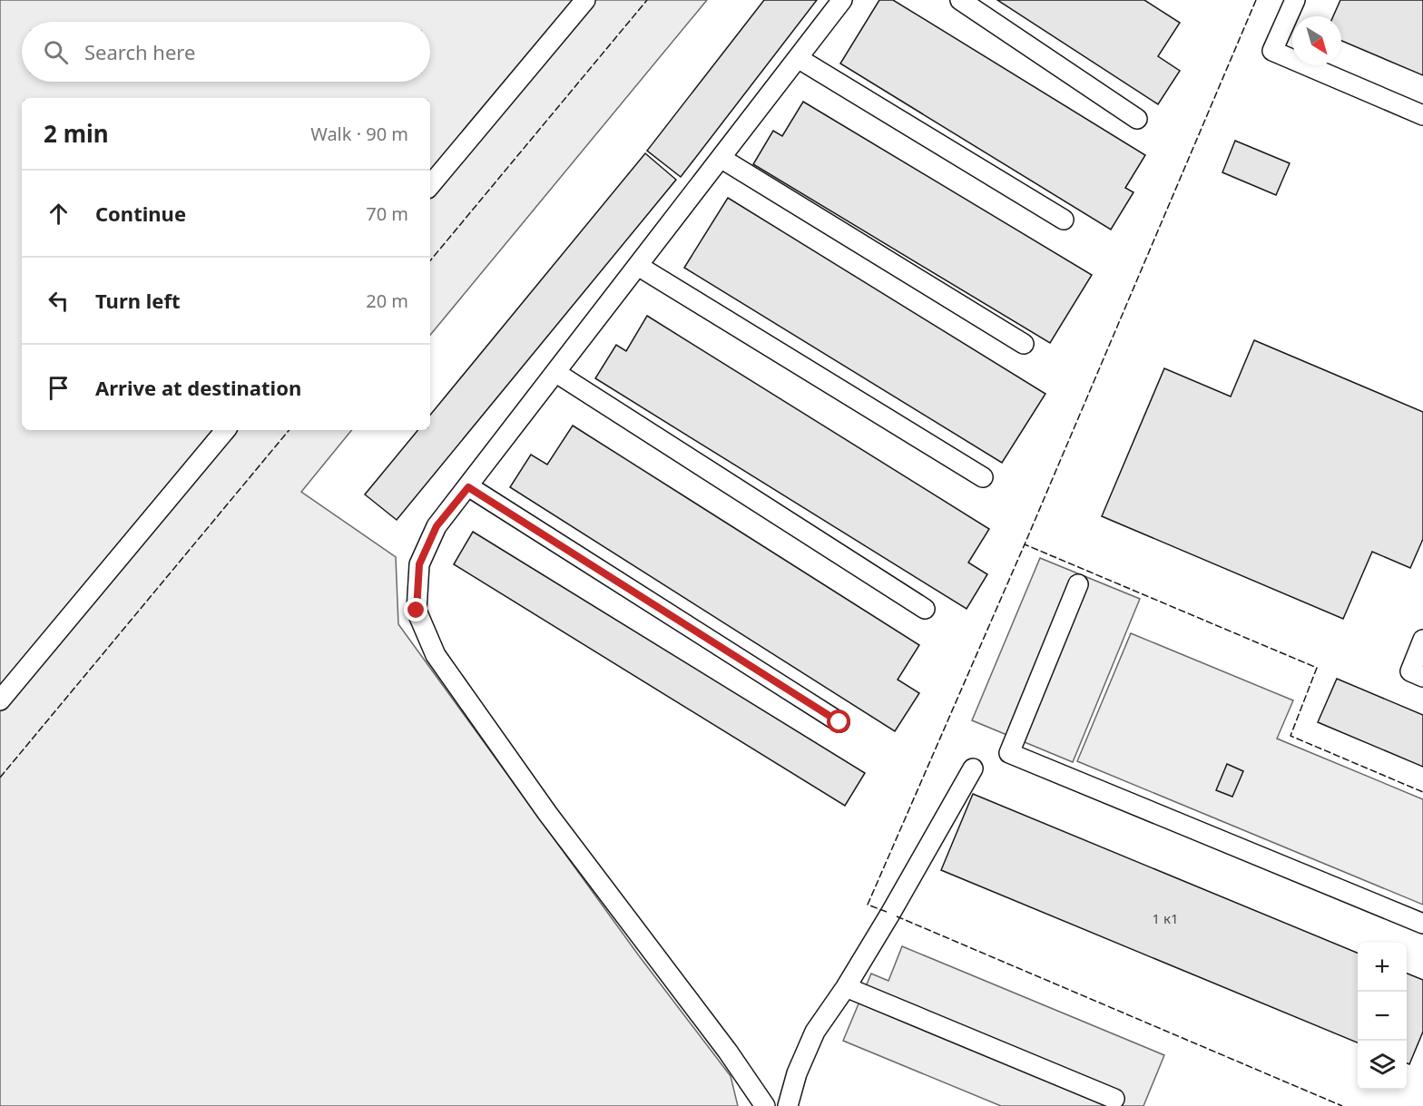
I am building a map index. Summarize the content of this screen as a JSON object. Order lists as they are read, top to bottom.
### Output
{
  "house_numbers": ["1 к1"],
  "north": "bottom right",
  "page": {
    "search": "Search here",
    "heading": ["2 min", "Walk · 90 m"],
    "list": [
      ["Continue", "70 m"],
      ["Turn left", "20 m"],
      "Arrive at destination"
    ],
    "map_buttons": ["+", "−"]
  }
}
